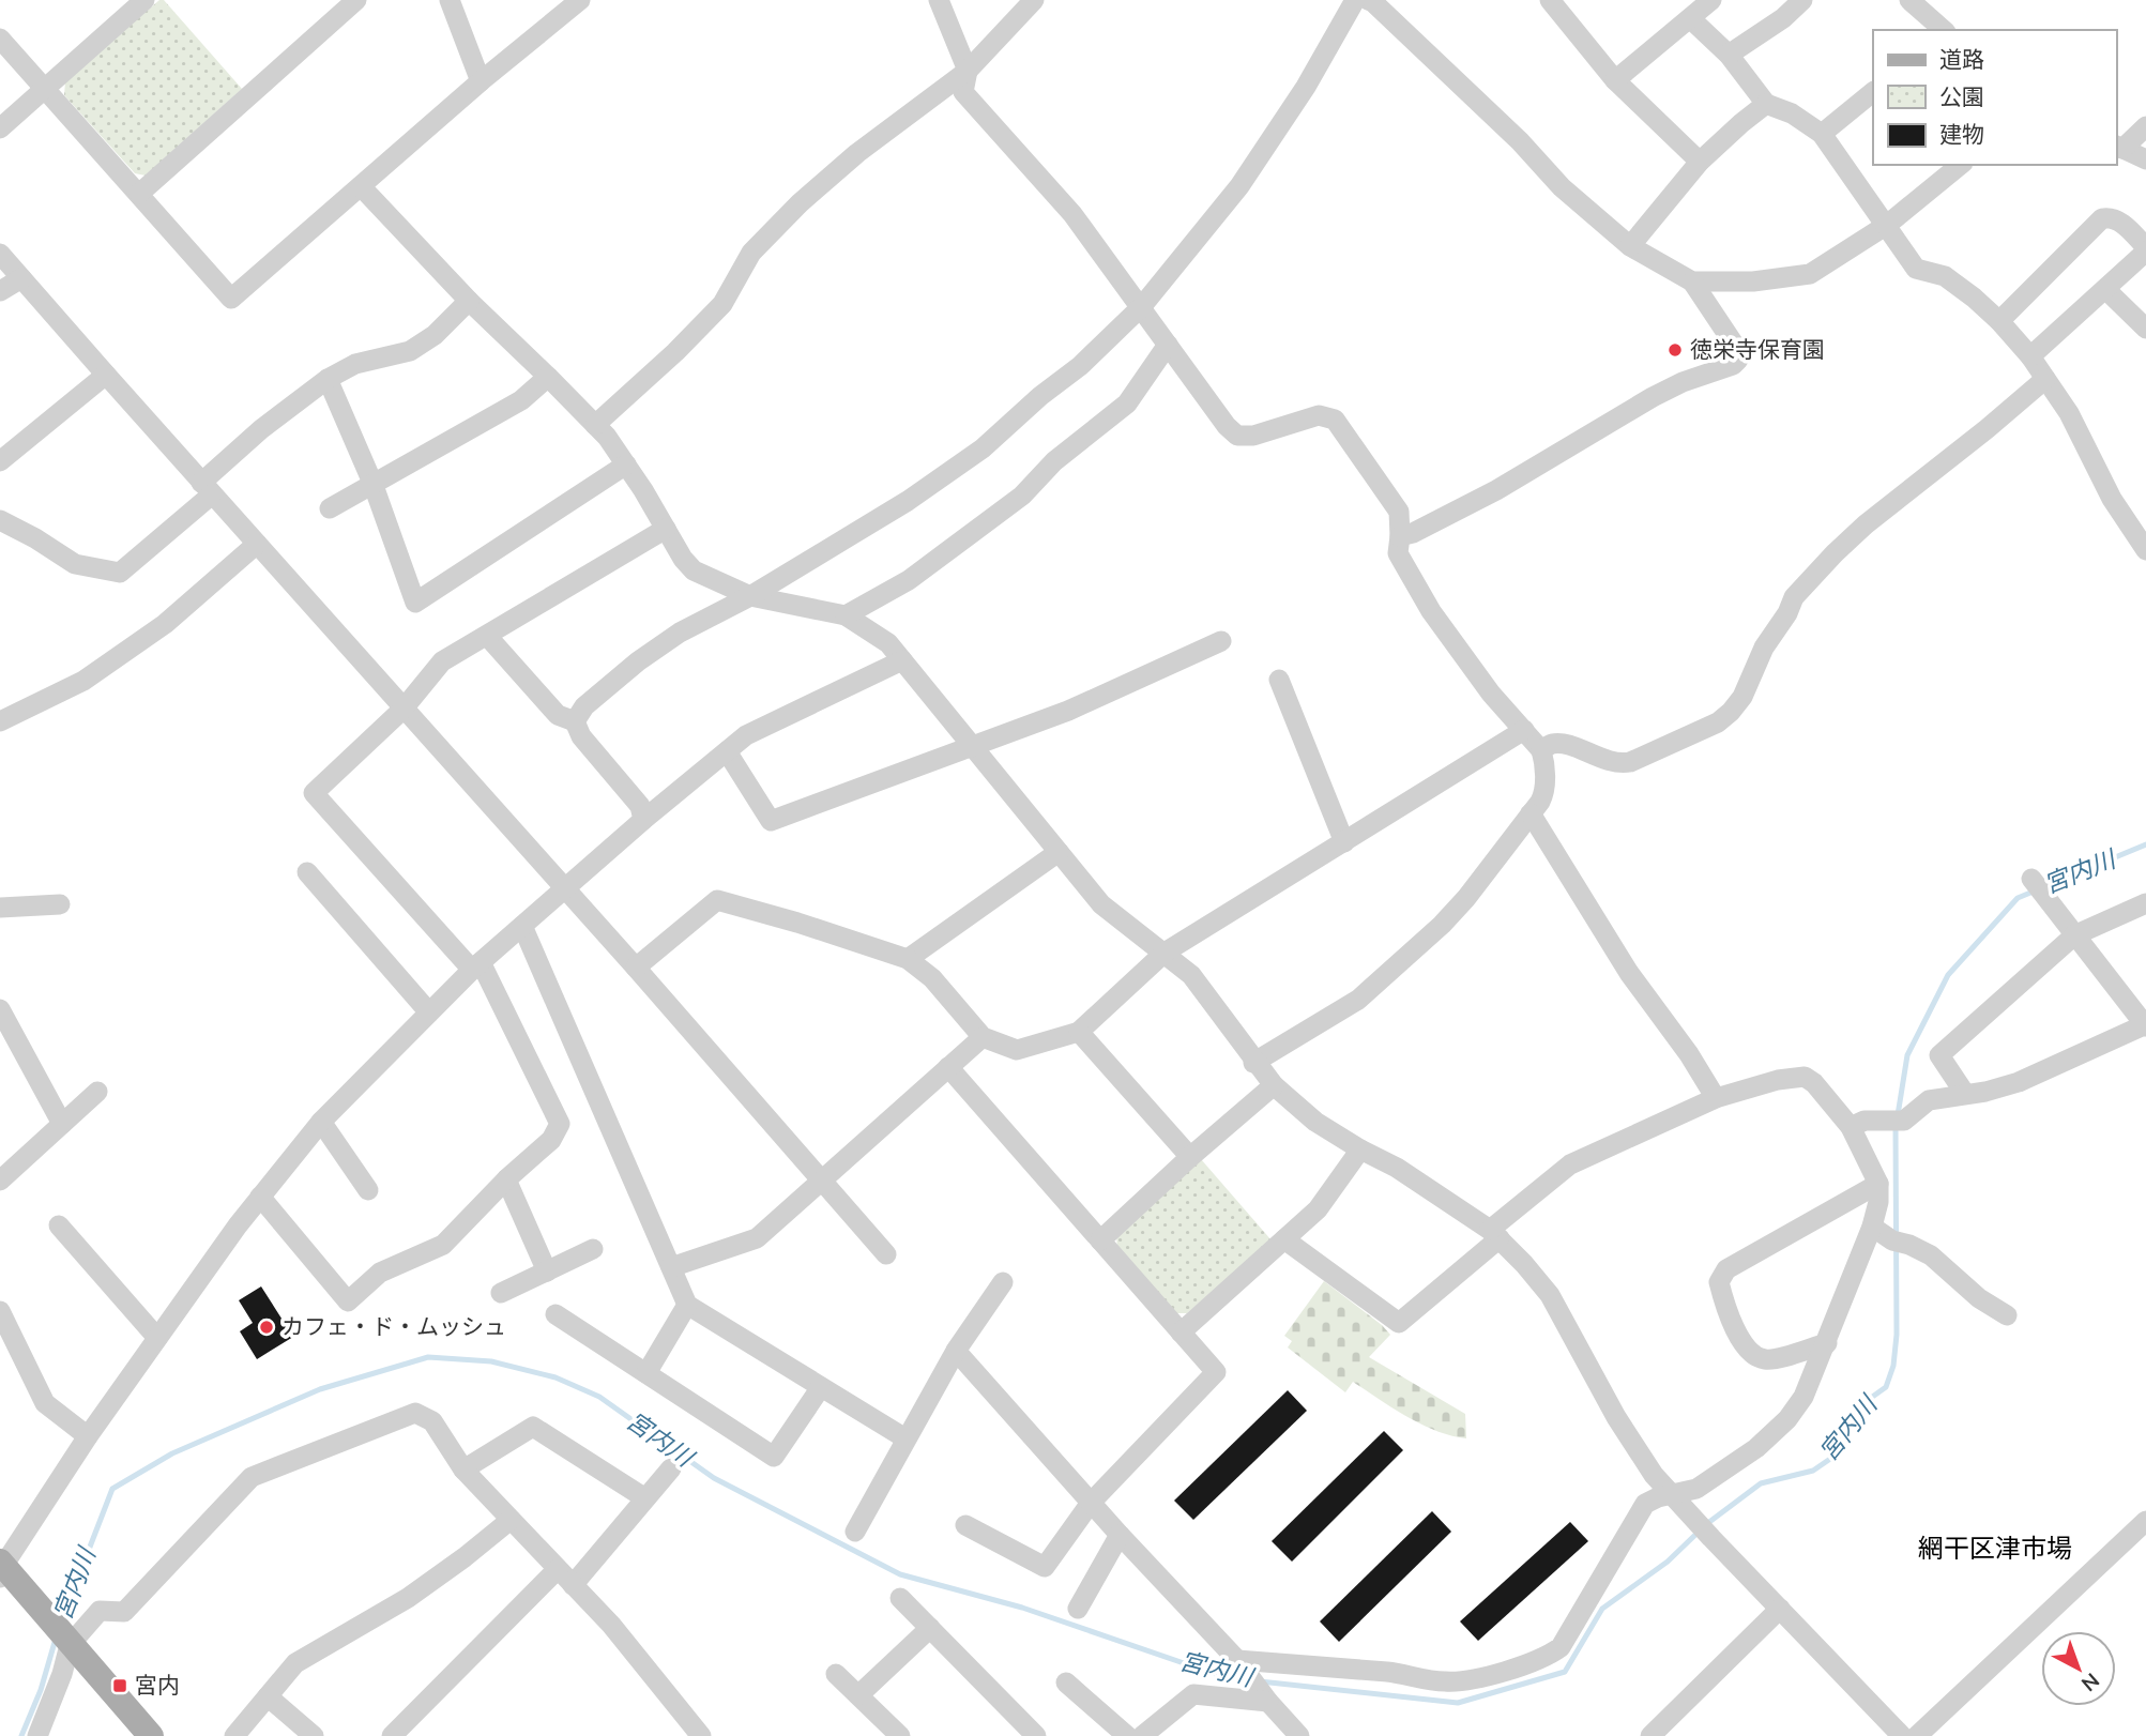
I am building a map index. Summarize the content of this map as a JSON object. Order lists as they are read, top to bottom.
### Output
{
  "districts": ["網干区津市場"],
  "water": ["宮内川"],
  "places": {
    "other": ["徳栄寺保育園", "カフェ・ド・ムッシュ"],
    "transit": ["宮内"]
  },
  "legend": ["道路", "公園", "建物"],
  "north": "bottom right"
}
